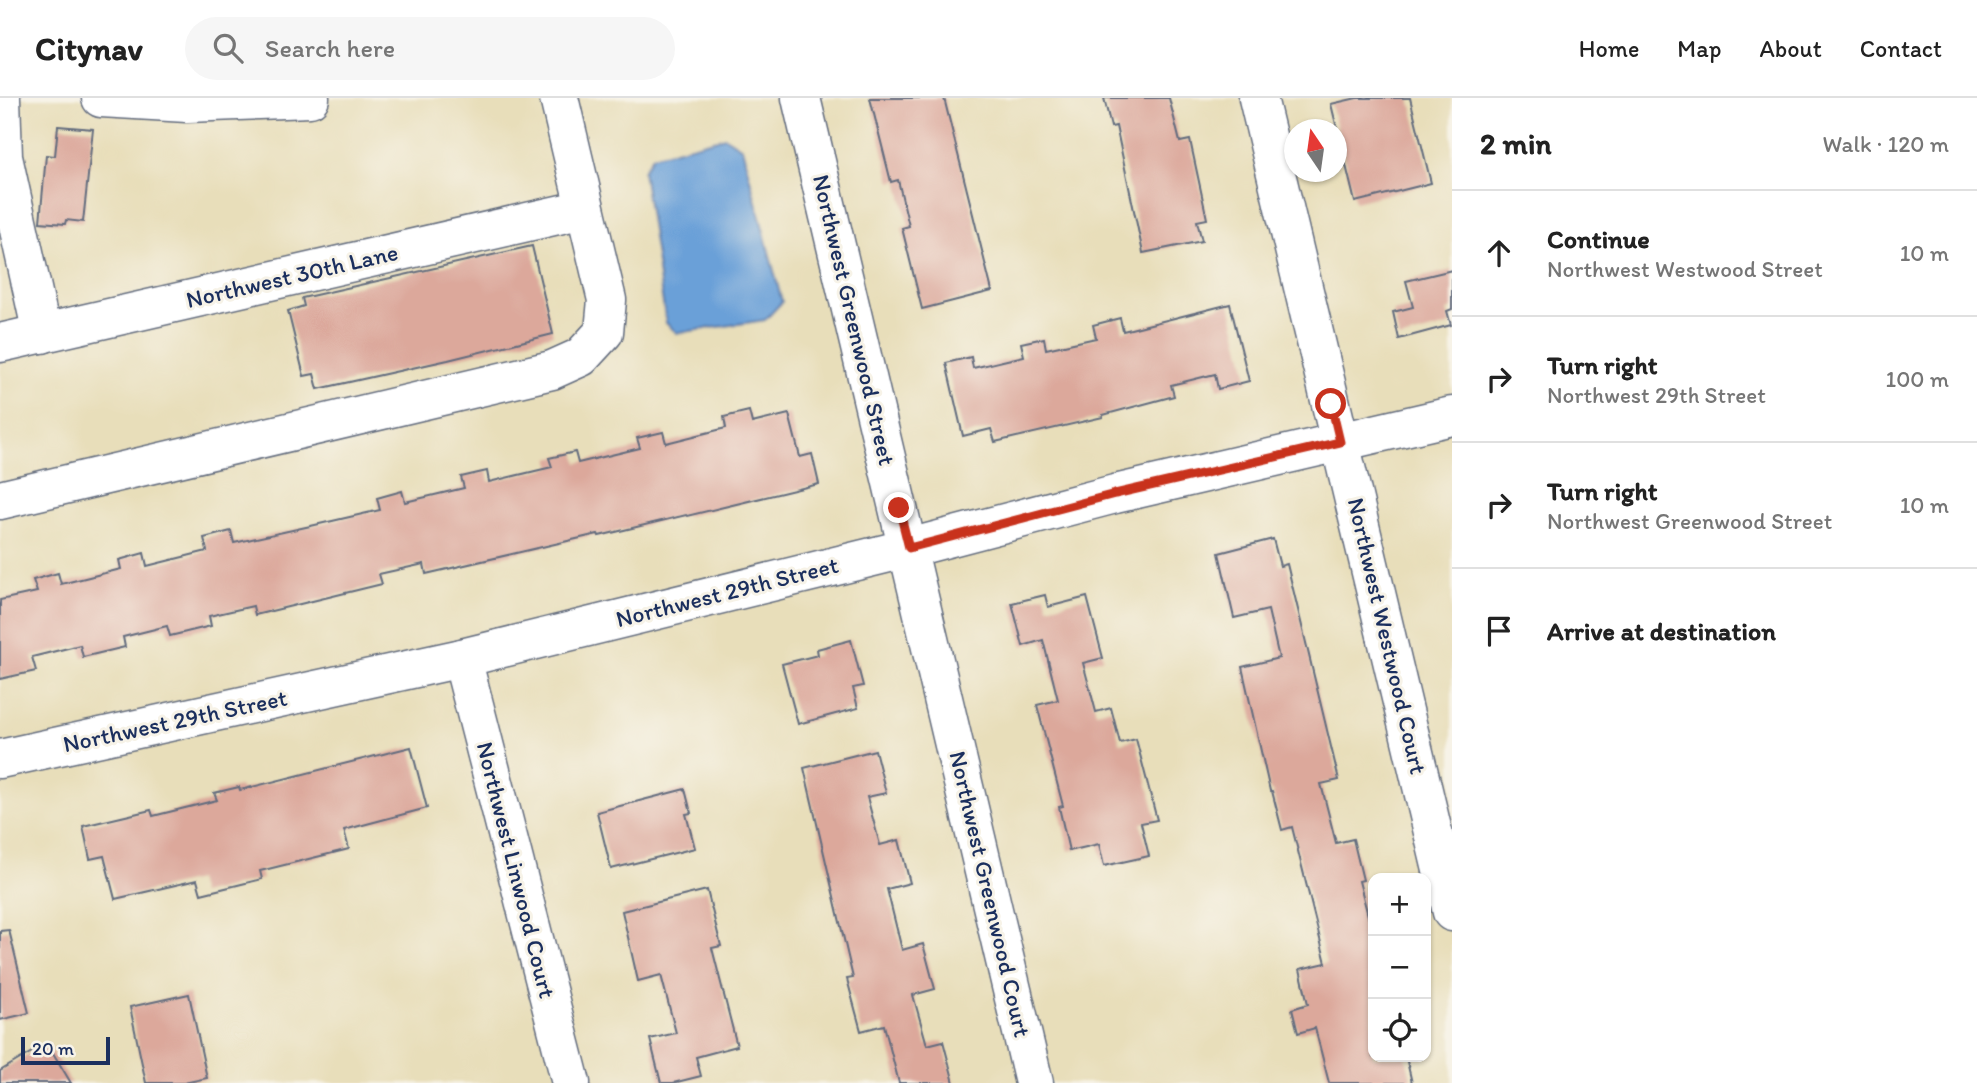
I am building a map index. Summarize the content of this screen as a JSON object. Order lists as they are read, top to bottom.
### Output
{
  "streets": {
    "street": [
      "Northwest 30th Lane",
      "Northwest Greenwood Street",
      "Northwest 29th Street",
      "Northwest Westwood Court",
      "Northwest Linwood Court",
      "Northwest Greenwood Court"
    ]
  },
  "crossings": [
    ["Northwest Greenwood Street", "Northwest 29th Street"],
    ["Northwest Greenwood Street", "Northwest Greenwood Court"],
    ["Northwest 29th Street", "Northwest Westwood Court"],
    ["Northwest 29th Street", "Northwest Linwood Court"]
  ],
  "scale_bar": "20 m",
  "north": "top",
  "page": {
    "header": "Citynav",
    "search": "Search here",
    "nav": [
      "Home",
      "Map",
      "About",
      "Contact"
    ],
    "heading": ["2 min", "Walk · 120 m"],
    "list": [
      ["Continue", "Northwest Westwood Street", "10 m"],
      ["Turn right", "Northwest 29th Street", "100 m"],
      ["Turn right", "Northwest Greenwood Street", "10 m"],
      "Arrive at destination"
    ],
    "map_buttons": ["+", "−"],
    "scale": "20 m"
  }
}
